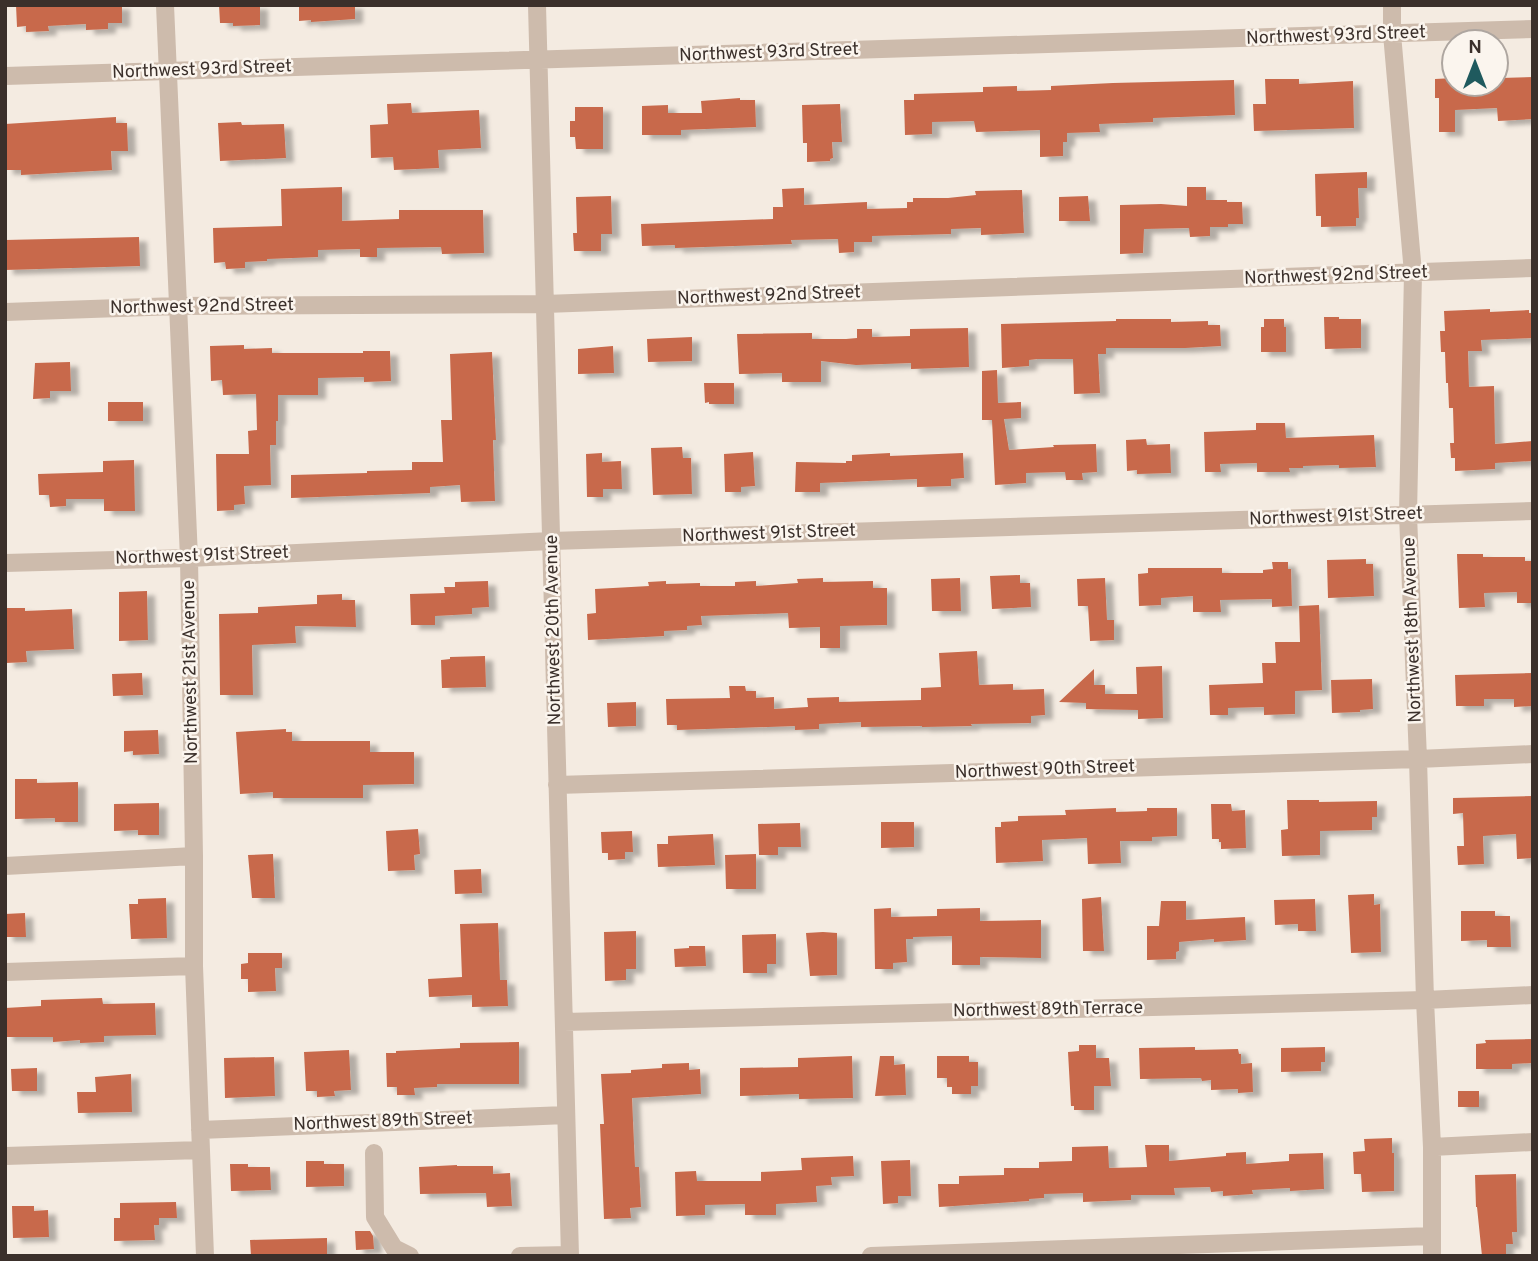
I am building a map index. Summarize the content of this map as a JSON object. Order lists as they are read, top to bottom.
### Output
{
  "streets": {
    "street": [
      "Northwest 93rd Street",
      "Northwest 92nd Street",
      "Northwest 91st Street",
      "Northwest 20th Avenue",
      "Northwest 18th Avenue",
      "Northwest 21st Avenue",
      "Northwest 90th Street",
      "Northwest 89th Terrace",
      "Northwest 89th Street"
    ]
  },
  "crossings": [
    ["Northwest 93rd Street", "Northwest 20th Avenue"],
    ["Northwest 93rd Street", "Northwest 18th Avenue"],
    ["Northwest 93rd Street", "Northwest 21st Avenue"],
    ["Northwest 92nd Street", "Northwest 20th Avenue"],
    ["Northwest 92nd Street", "Northwest 18th Avenue"],
    ["Northwest 92nd Street", "Northwest 21st Avenue"],
    ["Northwest 91st Street", "Northwest 20th Avenue"],
    ["Northwest 91st Street", "Northwest 18th Avenue"],
    ["Northwest 91st Street", "Northwest 21st Avenue"],
    ["Northwest 20th Avenue", "Northwest 90th Street"],
    ["Northwest 20th Avenue", "Northwest 89th Terrace"],
    ["Northwest 20th Avenue", "Northwest 89th Street"],
    ["Northwest 18th Avenue", "Northwest 90th Street"],
    ["Northwest 18th Avenue", "Northwest 89th Terrace"],
    ["Northwest 21st Avenue", "Northwest 89th Street"]
  ],
  "north": "top"
}
